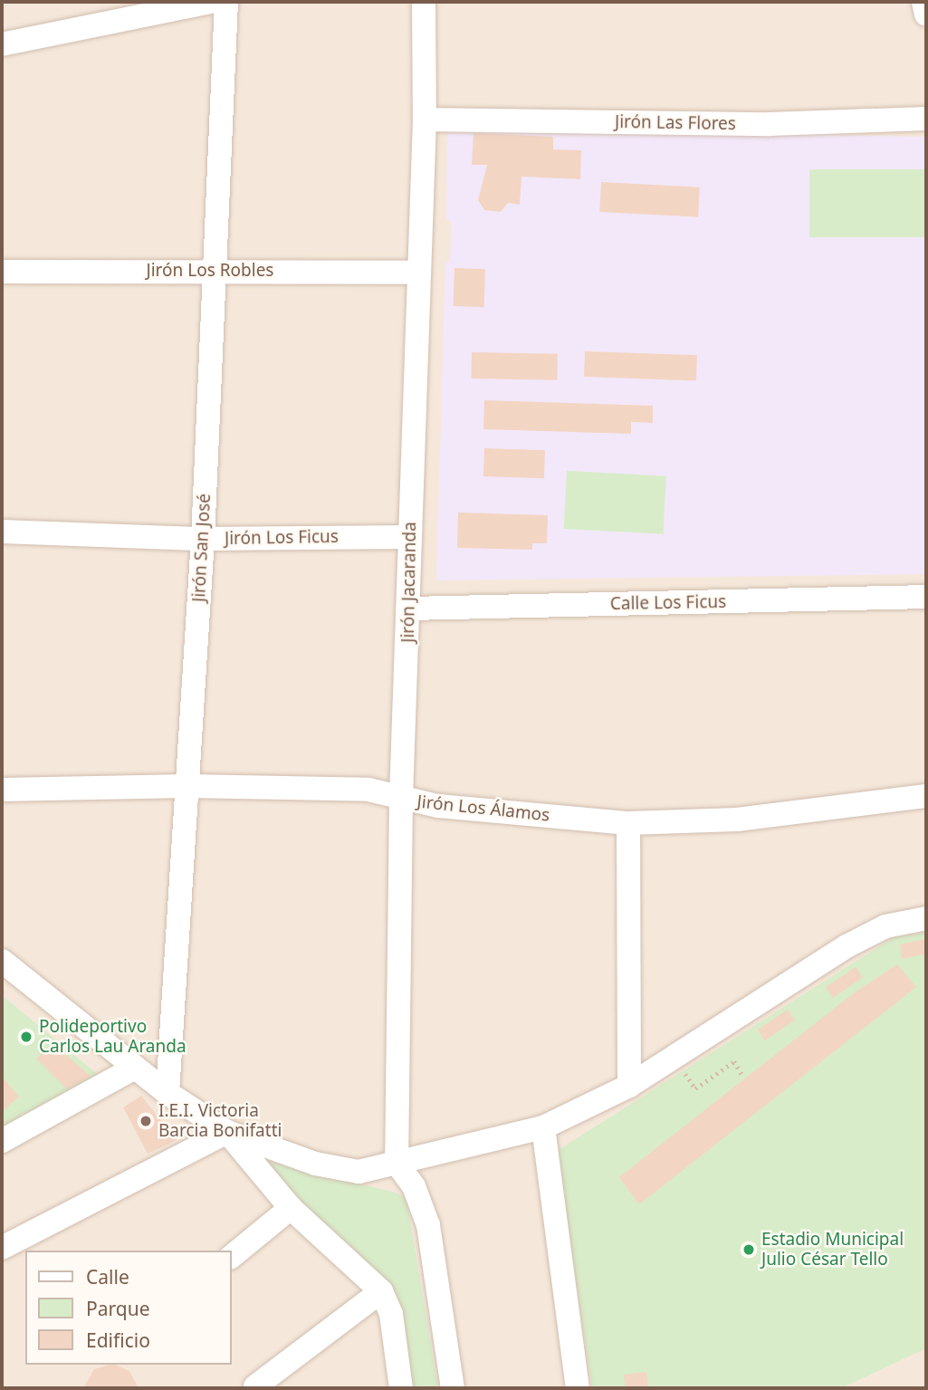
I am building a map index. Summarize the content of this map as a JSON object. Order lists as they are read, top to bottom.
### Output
{
  "streets": {
    "street": [
      "Jirón Las Flores",
      "Jirón Los Robles",
      "Jirón Los Ficus",
      "Jirón San José",
      "Jirón Jacaranda",
      "Calle Los Ficus",
      "Jirón Los Álamos"
    ]
  },
  "crossings": [
    ["Jirón Las Flores", "Jirón Jacaranda"],
    ["Jirón Los Robles", "Jirón San José"],
    ["Jirón Los Robles", "Jirón Jacaranda"],
    ["Jirón Los Ficus", "Jirón San José"],
    ["Jirón Los Ficus", "Jirón Jacaranda"],
    ["Jirón San José", "Jirón Los Álamos"],
    ["Jirón Jacaranda", "Calle Los Ficus"],
    ["Jirón Jacaranda", "Jirón Los Álamos"]
  ],
  "places": ["Polideportivo Carlos Lau Aranda", "I.E.I. Victoria Barcia Bonifatti", "Estadio Municipal Julio César Tello"],
  "legend": ["Calle", "Parque", "Edificio"]
}
